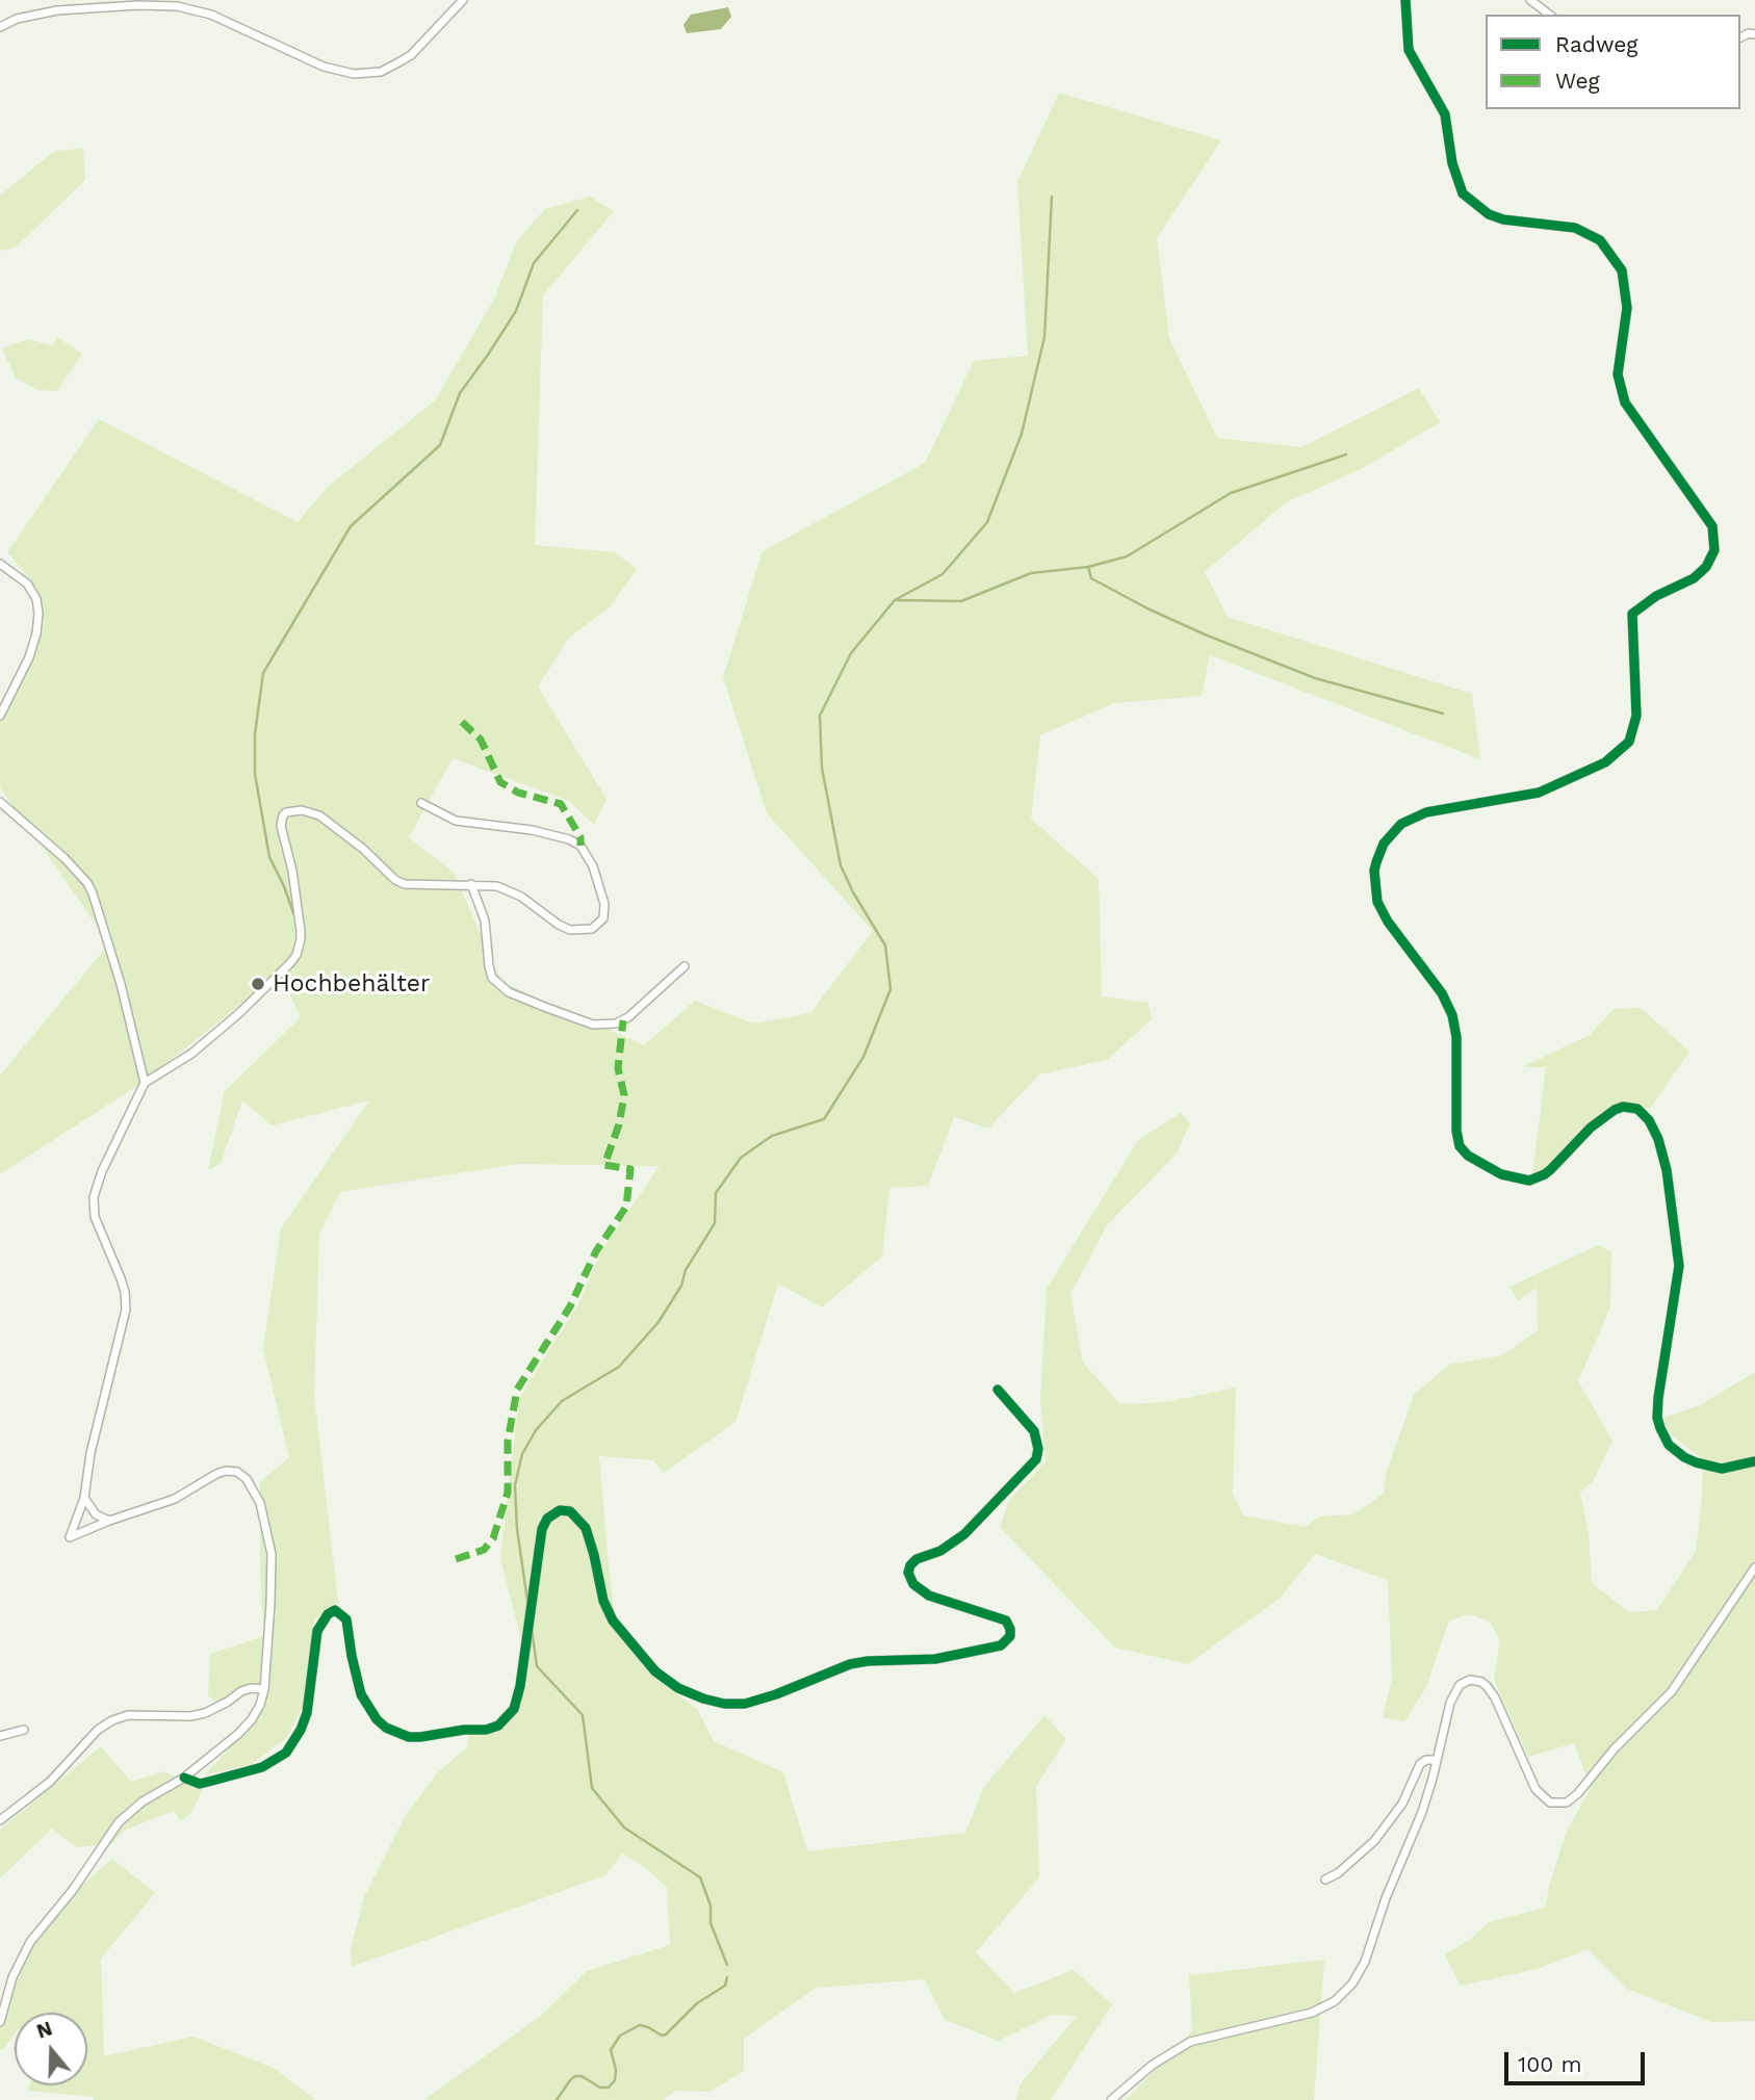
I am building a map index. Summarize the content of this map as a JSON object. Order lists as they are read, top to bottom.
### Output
{
  "places": ["Hochbehälter"],
  "legend": ["Radweg", "Weg"],
  "scale_bar": "100 m",
  "north": "top"
}
